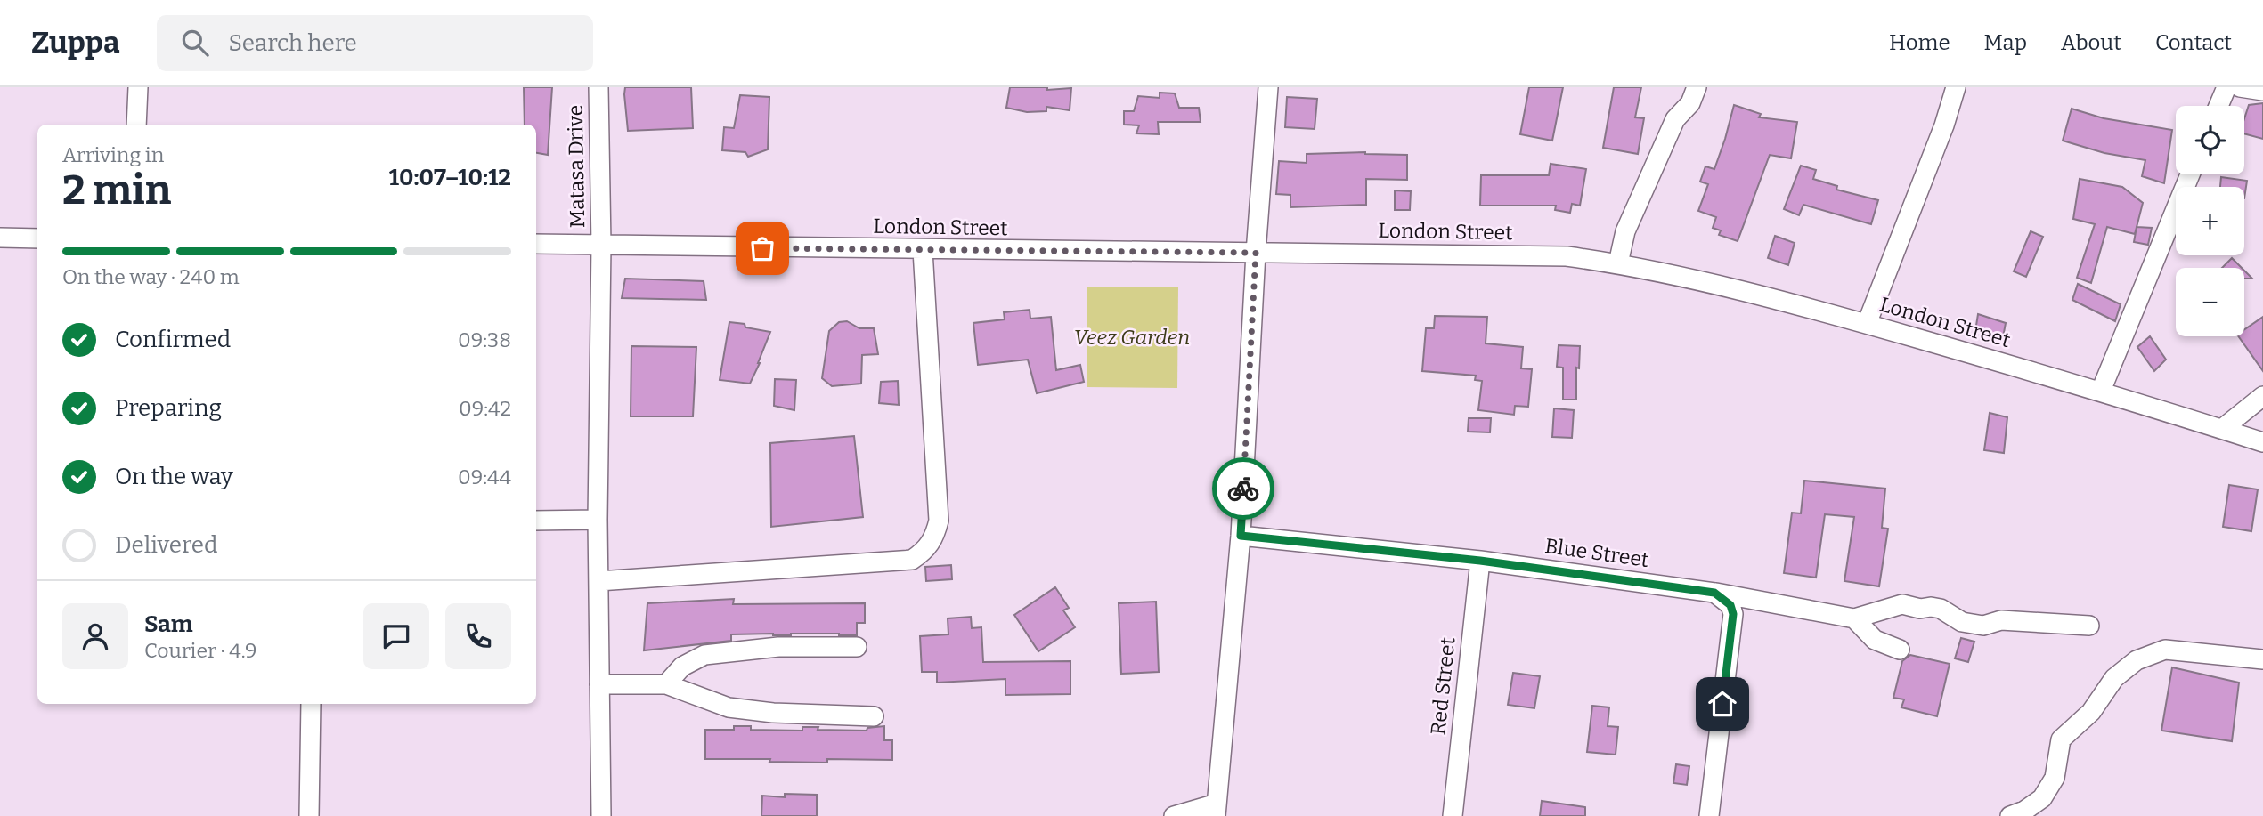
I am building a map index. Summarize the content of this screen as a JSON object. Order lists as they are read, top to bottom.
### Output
{
  "streets": {
    "street": [
      "Matasa Drive",
      "London Street",
      "Blue Street",
      "Red Street"
    ]
  },
  "crossings": [
    ["Matasa Drive", "London Street"],
    ["Blue Street", "Red Street"]
  ],
  "parks": ["Veez Garden"],
  "page": {
    "header": "Zuppa",
    "search": "Search here",
    "nav": [
      "Home",
      "Map",
      "About",
      "Contact"
    ],
    "map_buttons": ["+", "−"],
    "heading": ["2 min", "Arriving in", "10:07–10:12"],
    "panel": ["Sam", "Courier · 4.9"],
    "bar": "On the way · 240 m",
    "list": [
      ["Confirmed", "09:38"],
      ["Preparing", "09:42"],
      ["On the way", "09:44"],
      "Delivered"
    ]
  }
}
